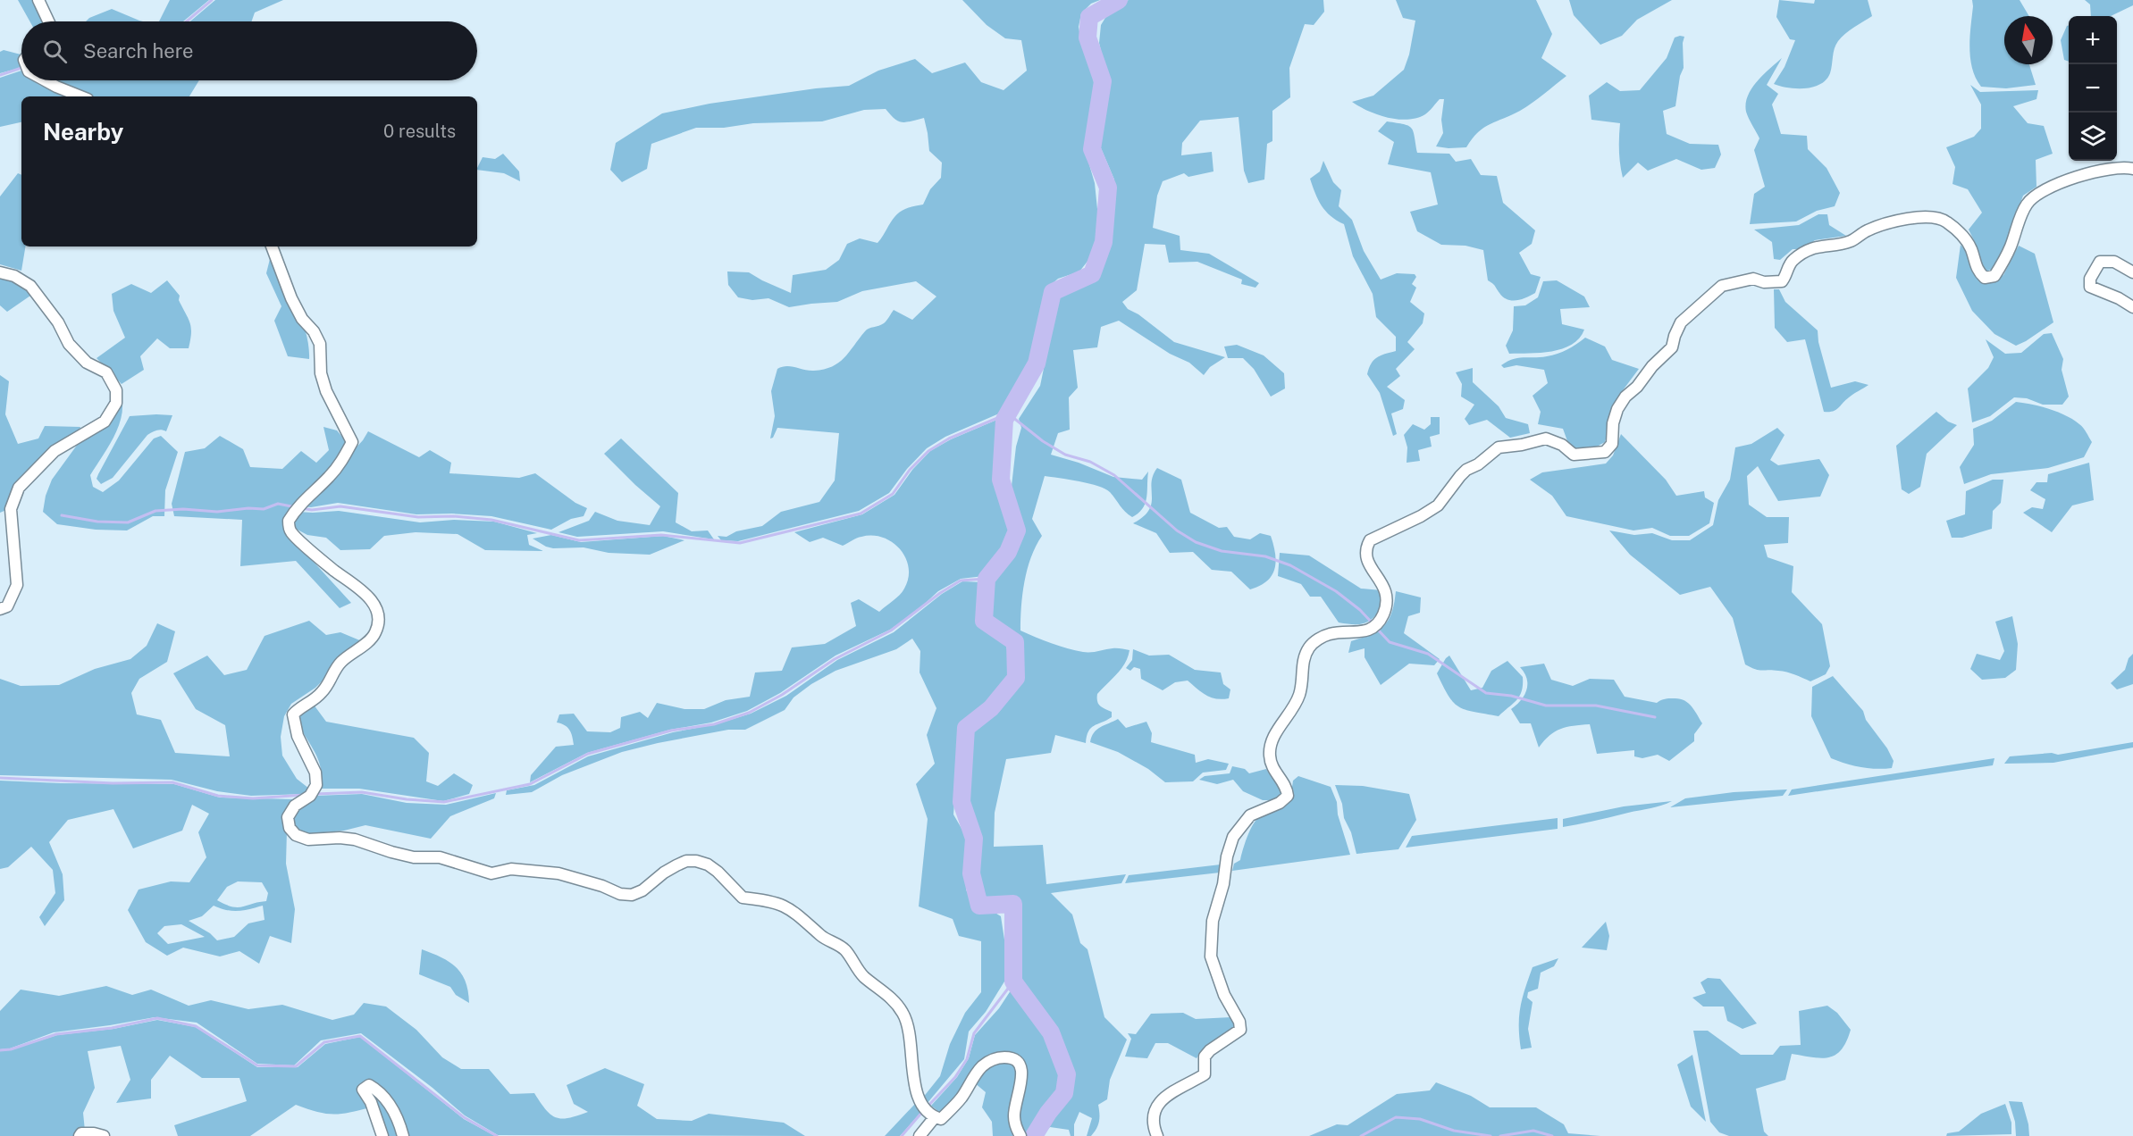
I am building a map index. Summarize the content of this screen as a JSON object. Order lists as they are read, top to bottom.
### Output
{
  "north": "top",
  "page": {
    "map_buttons": ["+", "−"],
    "search": "Search here",
    "heading": ["Nearby", "0 results"]
  }
}
